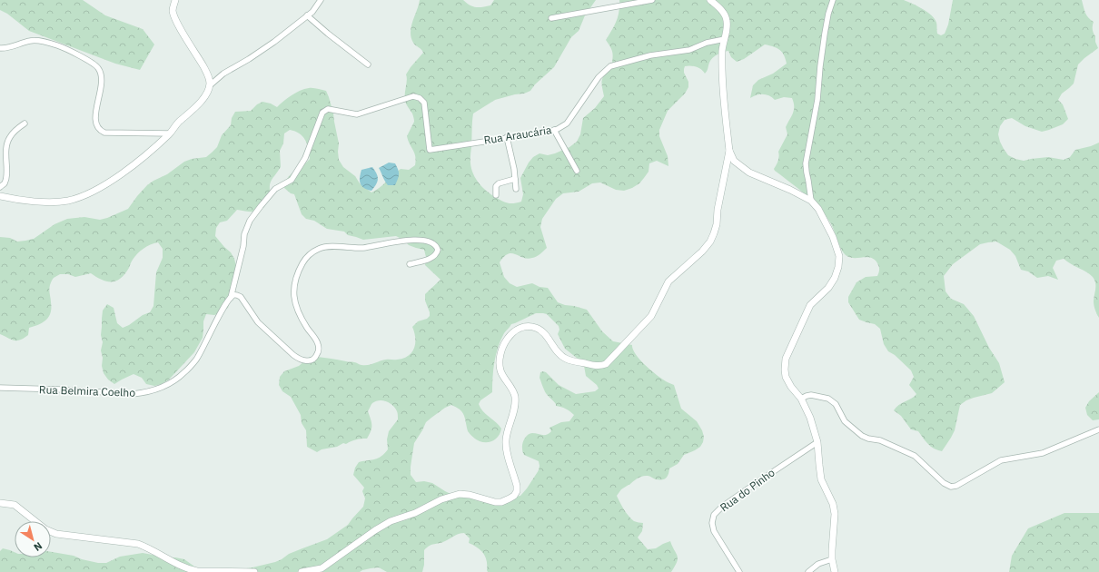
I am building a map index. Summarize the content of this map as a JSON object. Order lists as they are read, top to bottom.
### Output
{
  "streets": {
    "street": ["Rua Araucária", "Rua Belmira Coelho", "Rua do Pinho"]
  },
  "crossings": [
    ["Rua Araucária", "Rua Belmira Coelho"]
  ],
  "north": "bottom right"
}
